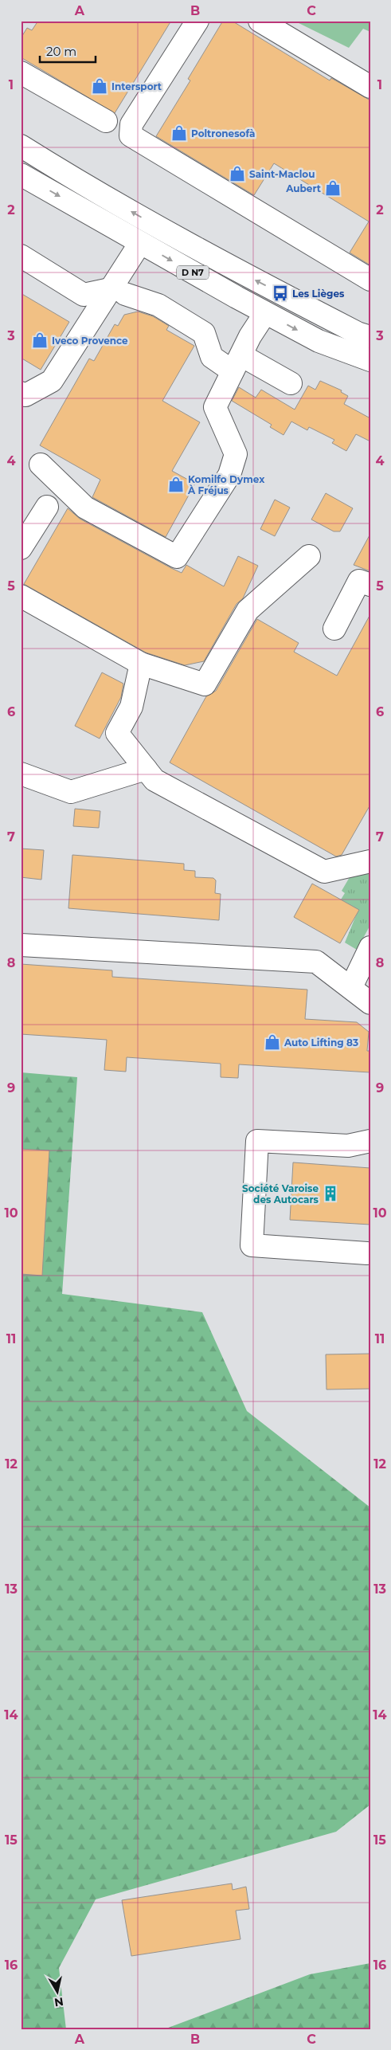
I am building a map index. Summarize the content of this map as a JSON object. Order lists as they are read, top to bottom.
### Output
{
  "streets": {
    "main road": ["D N7"]
  },
  "places": {
    "shop": [
      "Intersport",
      "Poltronesofà",
      "Saint-Maclou",
      "Aubert",
      "Iveco Provence",
      "Komilfo Dymex À Fréjus",
      "Auto Lifting 83"
    ],
    "bus stop": ["Les Lièges"],
    "building": ["Société Varoise des Autocars"]
  },
  "scale_bar": "20 m",
  "north": "bottom",
  "grid": {
    "columns": ["A", "B", "C"],
    "rows": [
      "1",
      "2",
      "3",
      "4",
      "5",
      "6",
      "7",
      "8",
      "9",
      "10",
      "11",
      "12",
      "13",
      "14",
      "15",
      "16"
    ]
  }
}
